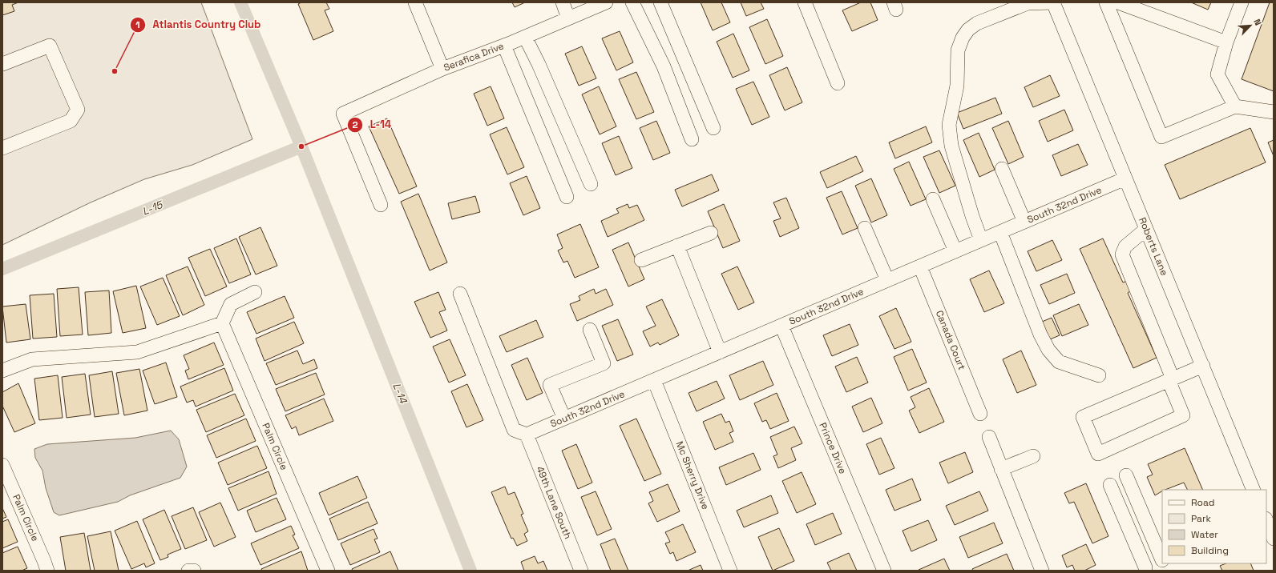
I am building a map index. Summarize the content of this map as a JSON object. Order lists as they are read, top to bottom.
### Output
{
  "streets": {
    "street": [
      "Serafica Drive",
      "South 32nd Drive",
      "Roberts Lane",
      "Canada Court",
      "Palm Circle",
      "Prince Drive",
      "Mc Sherry Drive",
      "49th Lane South"
    ]
  },
  "crossings": [
    ["South 32nd Drive", "Roberts Lane"],
    ["South 32nd Drive", "Canada Court"],
    ["South 32nd Drive", "Prince Drive"],
    ["South 32nd Drive", "Mc Sherry Drive"],
    ["South 32nd Drive", "49th Lane South"]
  ],
  "water": ["L-15", "L-14"],
  "places": ["Atlantis Country Club", "L-14"],
  "legend": [
    "Road",
    "Park",
    "Water",
    "Building"
  ],
  "north": "top right"
}
